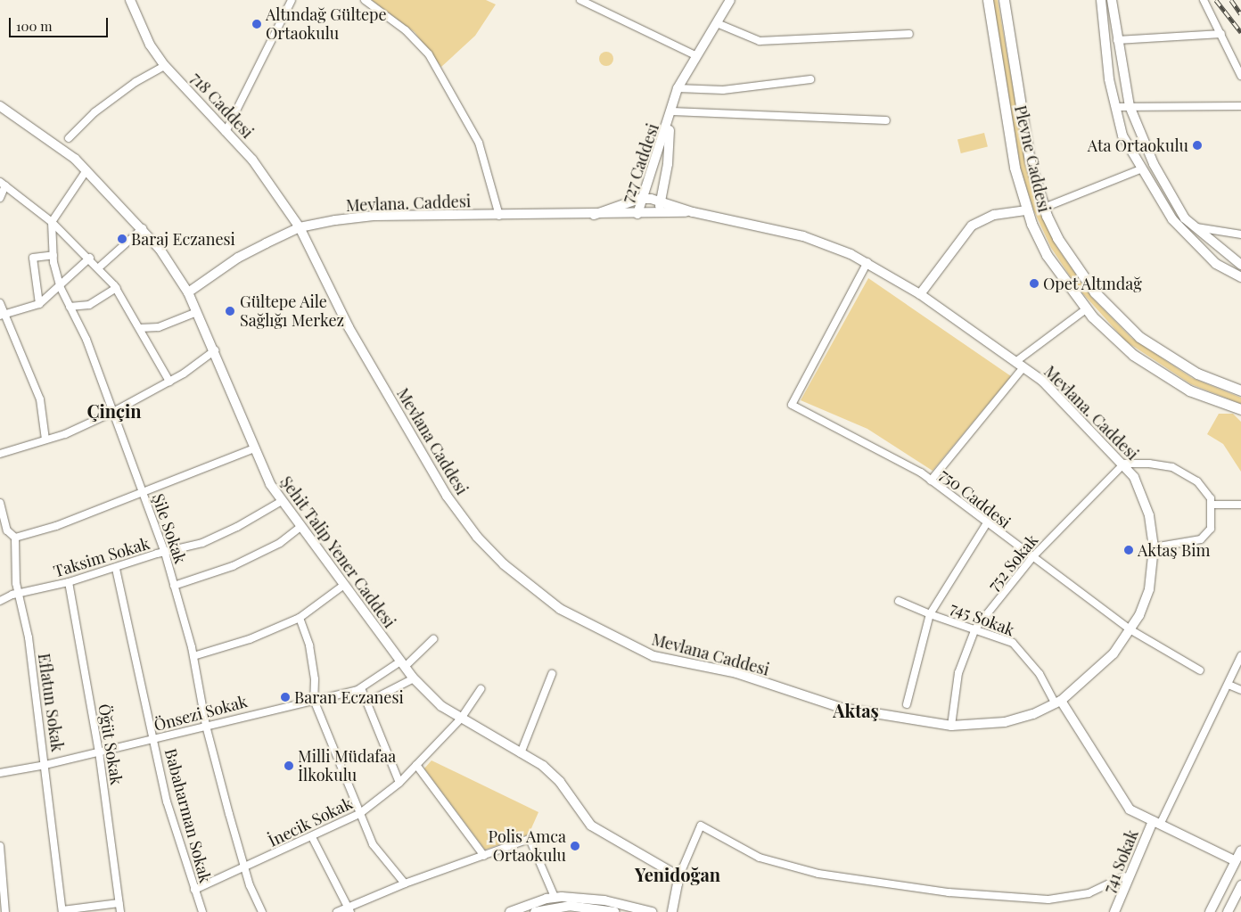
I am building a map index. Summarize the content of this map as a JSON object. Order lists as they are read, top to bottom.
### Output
{
  "streets": {
    "main road": ["Plevne Caddesi"],
    "street": [
      "718 Caddesi",
      "727 Caddesi",
      "Mevlana. Caddesi",
      "Mevlana Caddesi",
      "750 Caddesi",
      "Şile Sokak",
      "Şehit Talip Yener Caddesi",
      "Taksim Sokak",
      "752 Sokak",
      "745 Sokak",
      "Eflatun Sokak",
      "Önsezi Sokak",
      "Öğüt Sokak",
      "Babaharman Sokak",
      "İnecik Sokak",
      "741 Sokak"
    ]
  },
  "crossings": [
    ["718 Caddesi", "Mevlana. Caddesi"],
    ["718 Caddesi", "Mevlana Caddesi"],
    ["727 Caddesi", "Mevlana. Caddesi"],
    ["Mevlana. Caddesi", "Mevlana Caddesi"],
    ["Mevlana. Caddesi", "750 Caddesi"],
    ["Mevlana. Caddesi", "Şehit Talip Yener Caddesi"],
    ["Mevlana. Caddesi", "752 Sokak"],
    ["Mevlana. Caddesi", "745 Sokak"],
    ["Mevlana Caddesi", "752 Sokak"],
    ["Mevlana Caddesi", "745 Sokak"],
    ["750 Caddesi", "752 Sokak"],
    ["Şile Sokak", "Taksim Sokak"],
    ["Şile Sokak", "Önsezi Sokak"],
    ["Şile Sokak", "İnecik Sokak"],
    ["Şehit Talip Yener Caddesi", "Taksim Sokak"],
    ["Şehit Talip Yener Caddesi", "Önsezi Sokak"],
    ["Şehit Talip Yener Caddesi", "İnecik Sokak"],
    ["Taksim Sokak", "Eflatun Sokak"],
    ["Taksim Sokak", "Öğüt Sokak"],
    ["Taksim Sokak", "Babaharman Sokak"],
    ["752 Sokak", "745 Sokak"],
    ["745 Sokak", "741 Sokak"],
    ["Eflatun Sokak", "Önsezi Sokak"],
    ["Önsezi Sokak", "Öğüt Sokak"],
    ["Önsezi Sokak", "Babaharman Sokak"],
    ["Babaharman Sokak", "İnecik Sokak"]
  ],
  "districts": ["Çinçin", "Aktaş", "Yenidoğan"],
  "places": [
    "Altındağ Gültepe Ortaokulu",
    "Ata Ortaokulu",
    "Baraj Eczanesi",
    "Opet Altındağ",
    "Gültepe Aile Sağlığı Merkez",
    "Aktaş Bim",
    "Baran Eczanesi",
    "Milli Müdafaa İlkokulu",
    "Polis Amca Ortaokulu"
  ],
  "scale_bar": "100 m"
}
